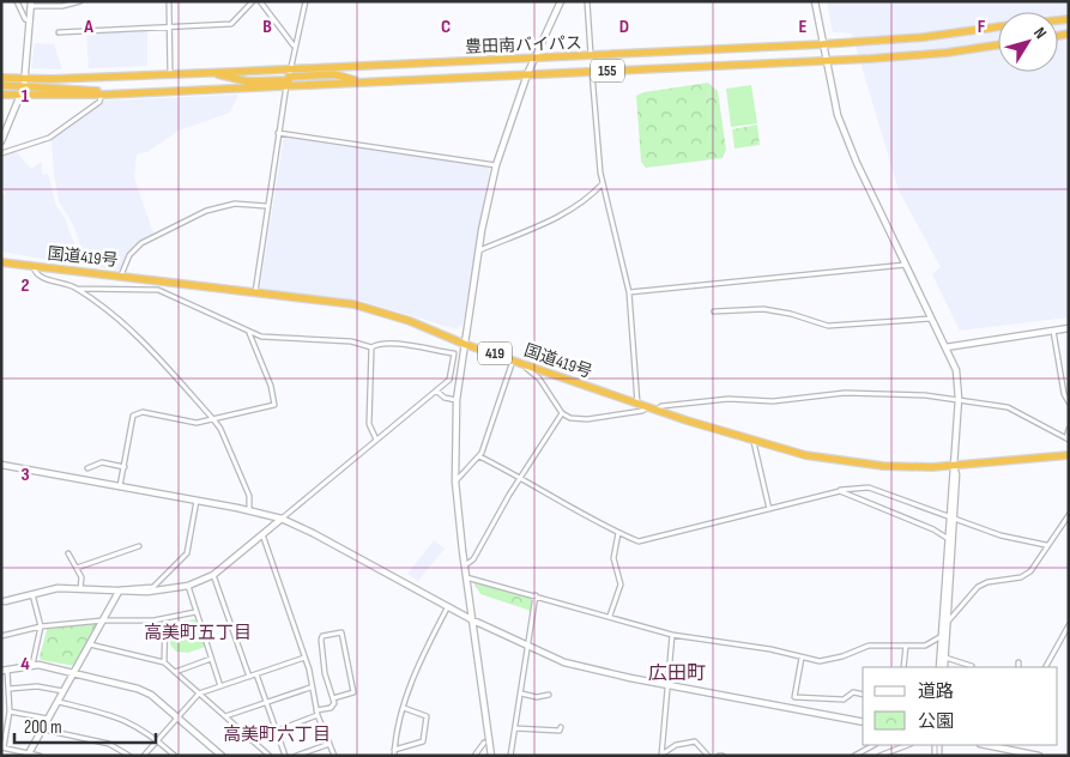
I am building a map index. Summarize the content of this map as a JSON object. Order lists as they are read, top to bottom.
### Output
{
  "streets": {
    "highway": [
      "豊田南バイパス",
      "155",
      "国道419号",
      "419"
    ]
  },
  "districts": ["高美町五丁目", "広田町", "高美町六丁目"],
  "legend": ["道路", "公園"],
  "scale_bar": "200 m",
  "north": "top right",
  "grid": {
    "columns": [
      "A",
      "B",
      "C",
      "D",
      "E",
      "F"
    ],
    "rows": [
      "1",
      "2",
      "3",
      "4"
    ]
  }
}
